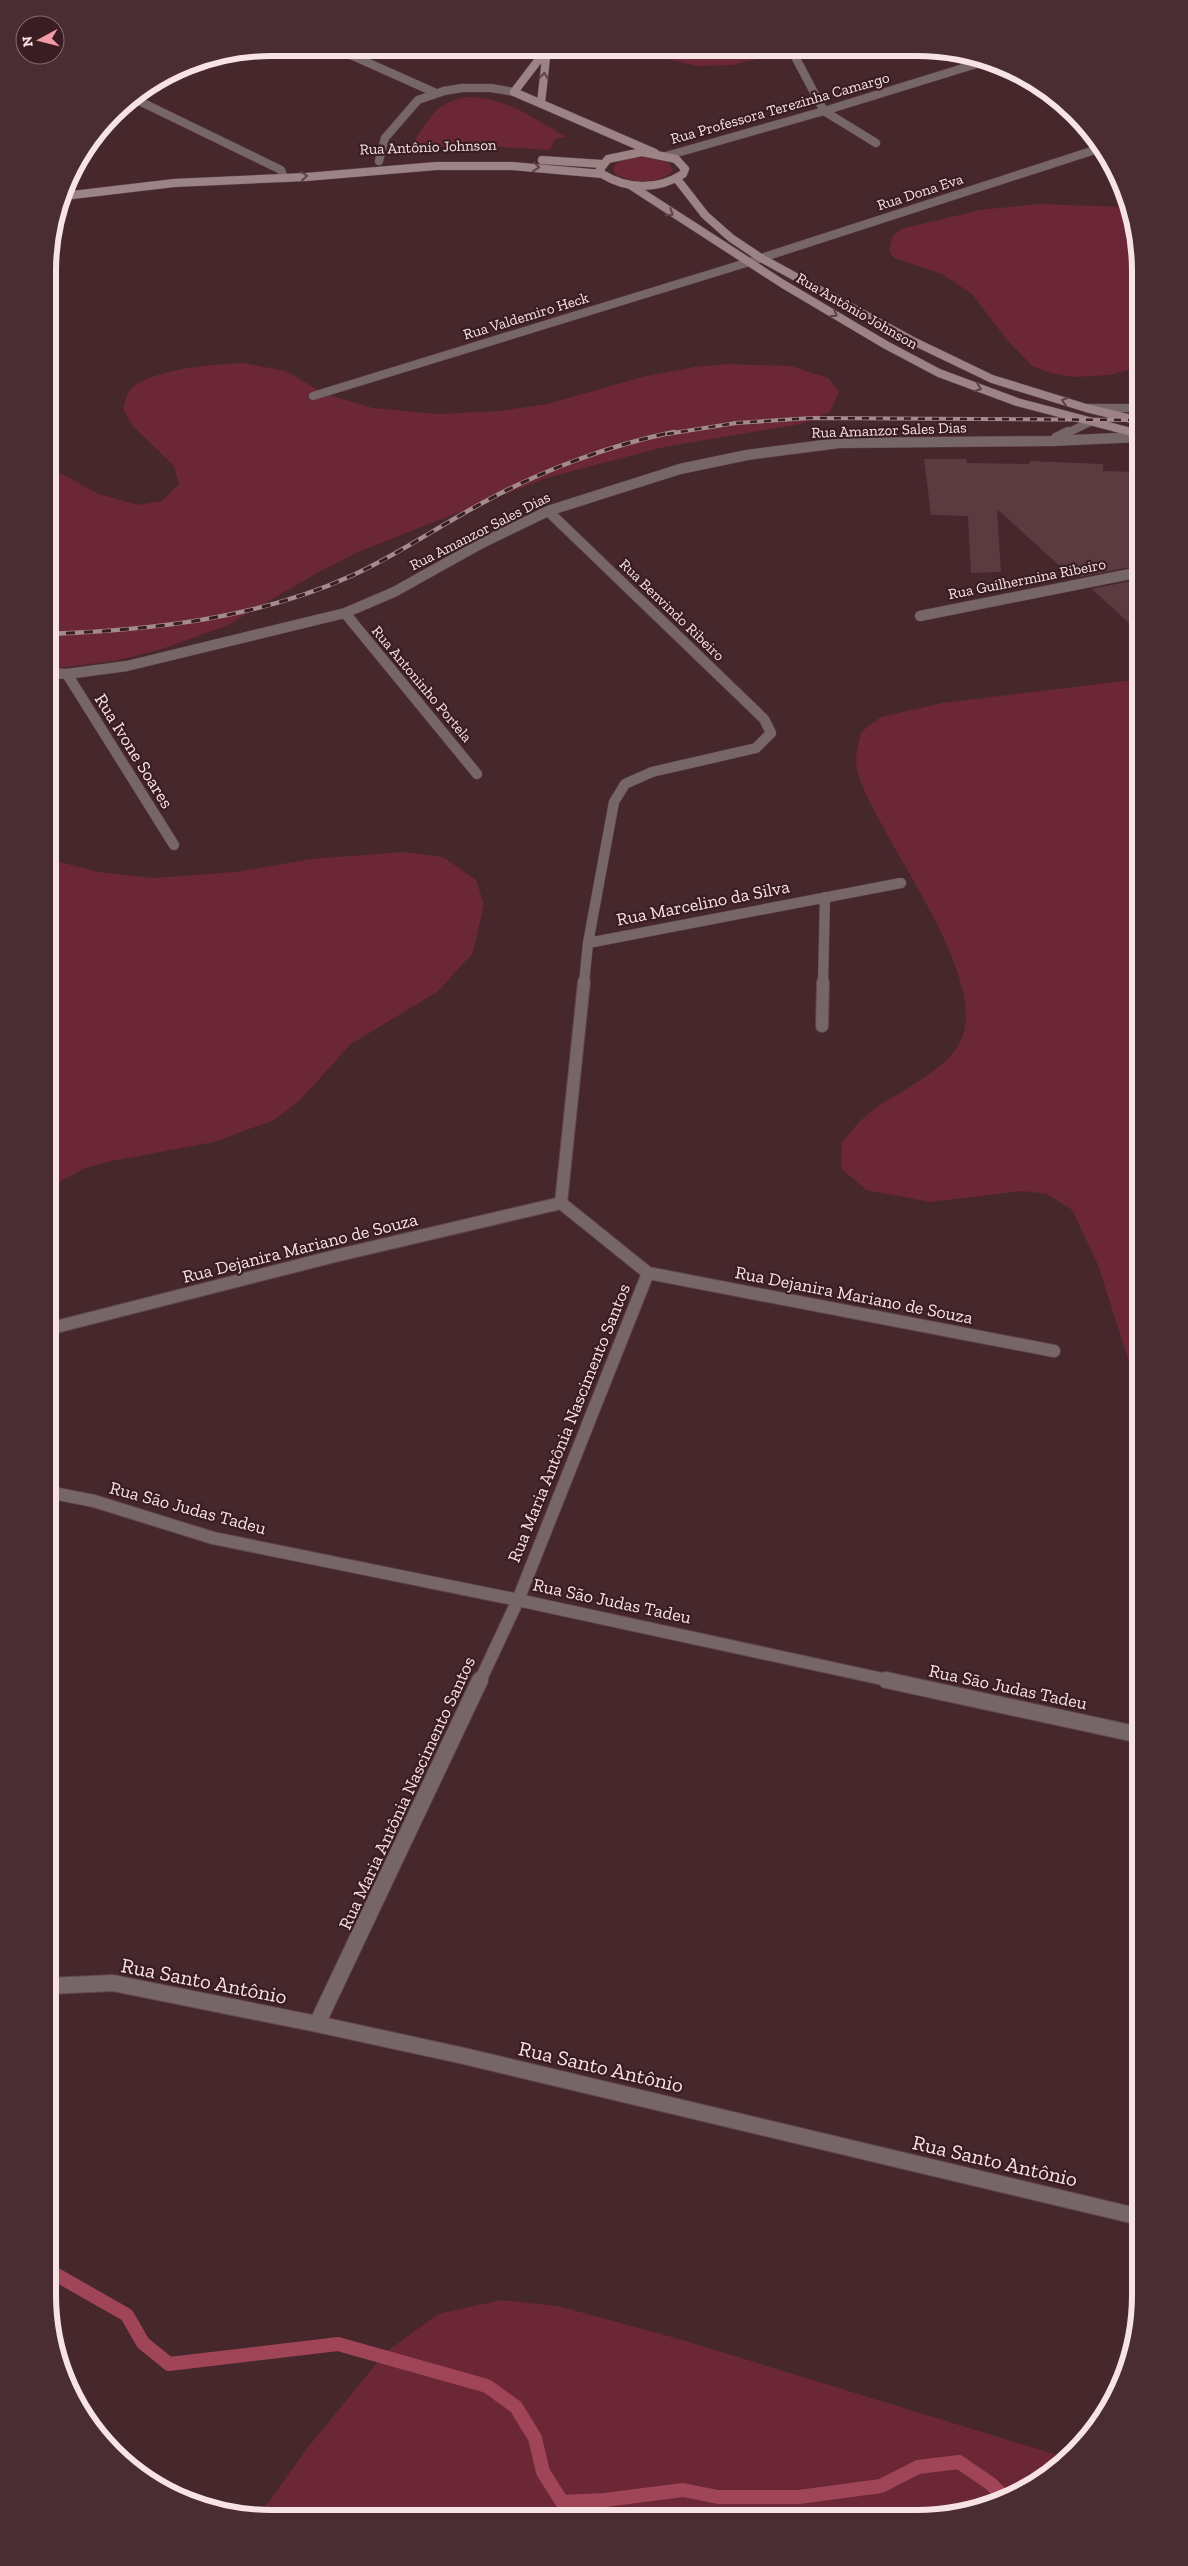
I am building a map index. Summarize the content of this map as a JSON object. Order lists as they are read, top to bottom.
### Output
{
  "streets": {
    "main road": ["Rua Antônio Johnson"],
    "street": [
      "Rua Professora Terezinha Camargo",
      "Rua Dona Eva",
      "Rua Valdemiro Heck",
      "Rua Amanzor Sales Dias",
      "Rua Guilhermina Ribeiro",
      "Rua Benvindo Ribeiro",
      "Rua Antoninho Portela",
      "Rua Ivone Soares",
      "Rua Marcelino da Silva",
      "Rua Dejanira Mariano de Souza",
      "Rua Maria Antônia Nascimento Santos",
      "Rua São Judas Tadeu",
      "Rua Santo Antônio"
    ]
  },
  "crossings": [
    ["Rua Antônio Johnson", "Rua Dona Eva"],
    ["Rua Antônio Johnson", "Rua Valdemiro Heck"],
    ["Rua Antônio Johnson", "Rua Amanzor Sales Dias"],
    ["Rua Dona Eva", "Rua Valdemiro Heck"],
    ["Rua Amanzor Sales Dias", "Rua Benvindo Ribeiro"],
    ["Rua Amanzor Sales Dias", "Rua Antoninho Portela"],
    ["Rua Amanzor Sales Dias", "Rua Ivone Soares"],
    ["Rua Benvindo Ribeiro", "Rua Marcelino da Silva"],
    ["Rua Dejanira Mariano de Souza", "Rua Maria Antônia Nascimento Santos"],
    ["Rua Maria Antônia Nascimento Santos", "Rua São Judas Tadeu"],
    ["Rua Maria Antônia Nascimento Santos", "Rua Santo Antônio"]
  ],
  "north": "left"
}
